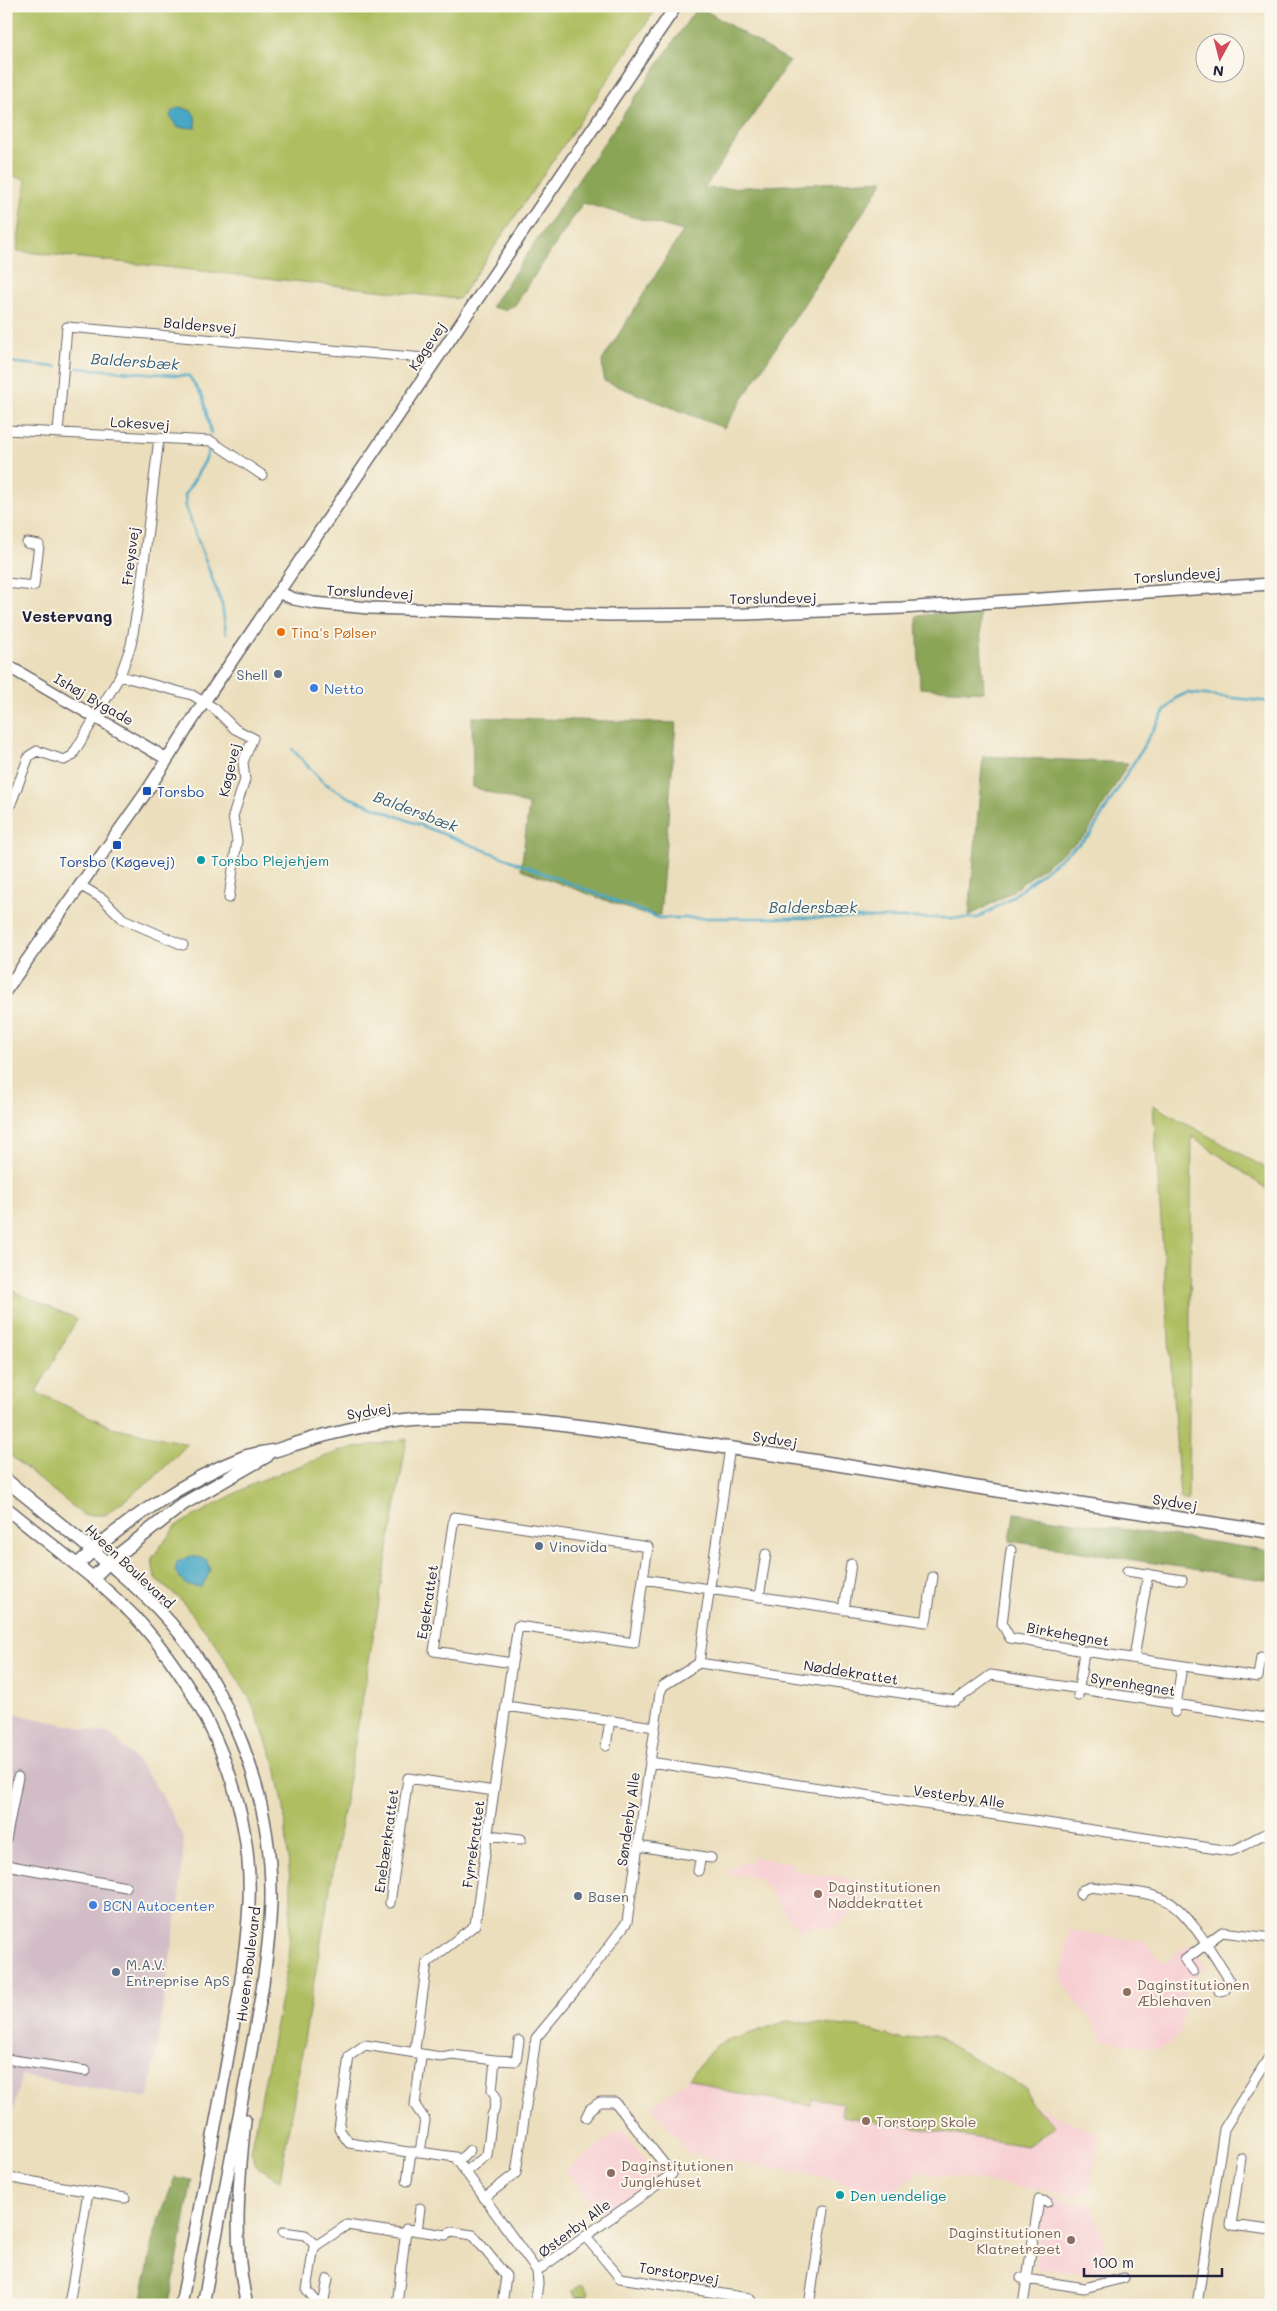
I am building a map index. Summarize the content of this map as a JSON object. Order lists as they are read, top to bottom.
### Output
{
  "streets": {
    "main road": ["Sydvej", "Hveen Boulevard"],
    "street": [
      "Baldersvej",
      "Køgevej",
      "Lokesvej",
      "Freysvej",
      "Torslundevej",
      "Ishøj Bygade",
      "Egekrattet",
      "Birkehegnet",
      "Nøddekrattet",
      "Syrenhegnet",
      "Vesterby Alle",
      "Sønderby Alle",
      "Enebærkrattet",
      "Fyrrekrattet",
      "Østerby Alle",
      "Torstorpvej"
    ]
  },
  "crossings": [
    ["Baldersvej", "Køgevej"],
    ["Baldersvej", "Lokesvej"],
    ["Køgevej", "Torslundevej"],
    ["Køgevej", "Ishøj Bygade"],
    ["Lokesvej", "Freysvej"],
    ["Freysvej", "Ishøj Bygade"],
    ["Sydvej", "Hveen Boulevard"],
    ["Egekrattet", "Fyrrekrattet"],
    ["Nøddekrattet", "Syrenhegnet"],
    ["Nøddekrattet", "Sønderby Alle"],
    ["Vesterby Alle", "Sønderby Alle"],
    ["Enebærkrattet", "Fyrrekrattet"],
    ["Østerby Alle", "Torstorpvej"]
  ],
  "districts": ["Vestervang"],
  "water": ["Baldersbæk"],
  "places": {
    "other": [
      "Tina's Pølser",
      "Shell",
      "Netto",
      "Torsbo Plejehjem",
      "Vinovida",
      "Daginstitutionen Nøddekrattet",
      "Basen",
      "BCN Autocenter",
      "M.A.V. Entreprise ApS",
      "Daginstitutionen Æblehaven",
      "Torstorp Skole",
      "Daginstitutionen Junglehuset",
      "Den uendelige",
      "Daginstitutionen Klatretræet"
    ],
    "transit": ["Torsbo", "Torsbo (Køgevej)"]
  },
  "scale_bar": "100 m",
  "north": "bottom"
}
